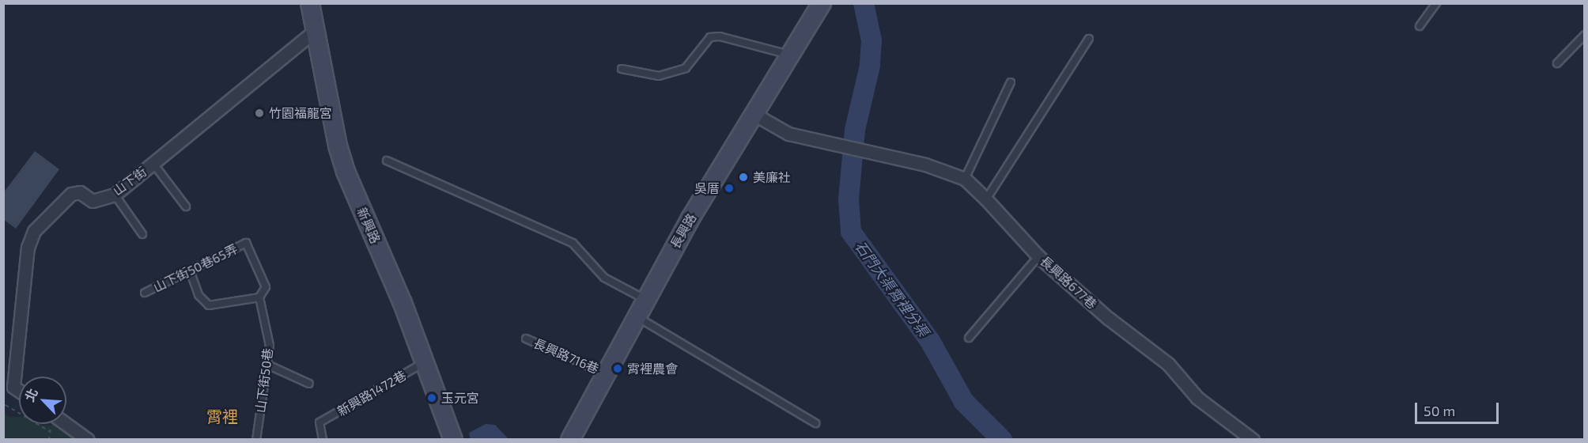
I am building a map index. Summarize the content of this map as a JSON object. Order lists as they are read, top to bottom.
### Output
{
  "streets": {
    "main road": ["新興路", "長興路"],
    "street": ["山下街", "長興路677巷"],
    "lane": [
      "山下街50巷65弄",
      "長興路716巷",
      "山下街50巷",
      "新興路1472巷"
    ]
  },
  "crossings": [
    ["山下街", "新興路"],
    ["新興路", "新興路1472巷"],
    ["長興路", "長興路677巷"],
    ["長興路", "長興路716巷"],
    ["山下街50巷65弄", "山下街50巷"]
  ],
  "districts": ["霄裡"],
  "water": ["石門大渠霄裡分渠"],
  "places": [
    "竹園福龍宮",
    "美廉社",
    "吳厝",
    "霄裡農會",
    "玉元宮"
  ],
  "scale_bar": "50 m",
  "north": "top left"
}
